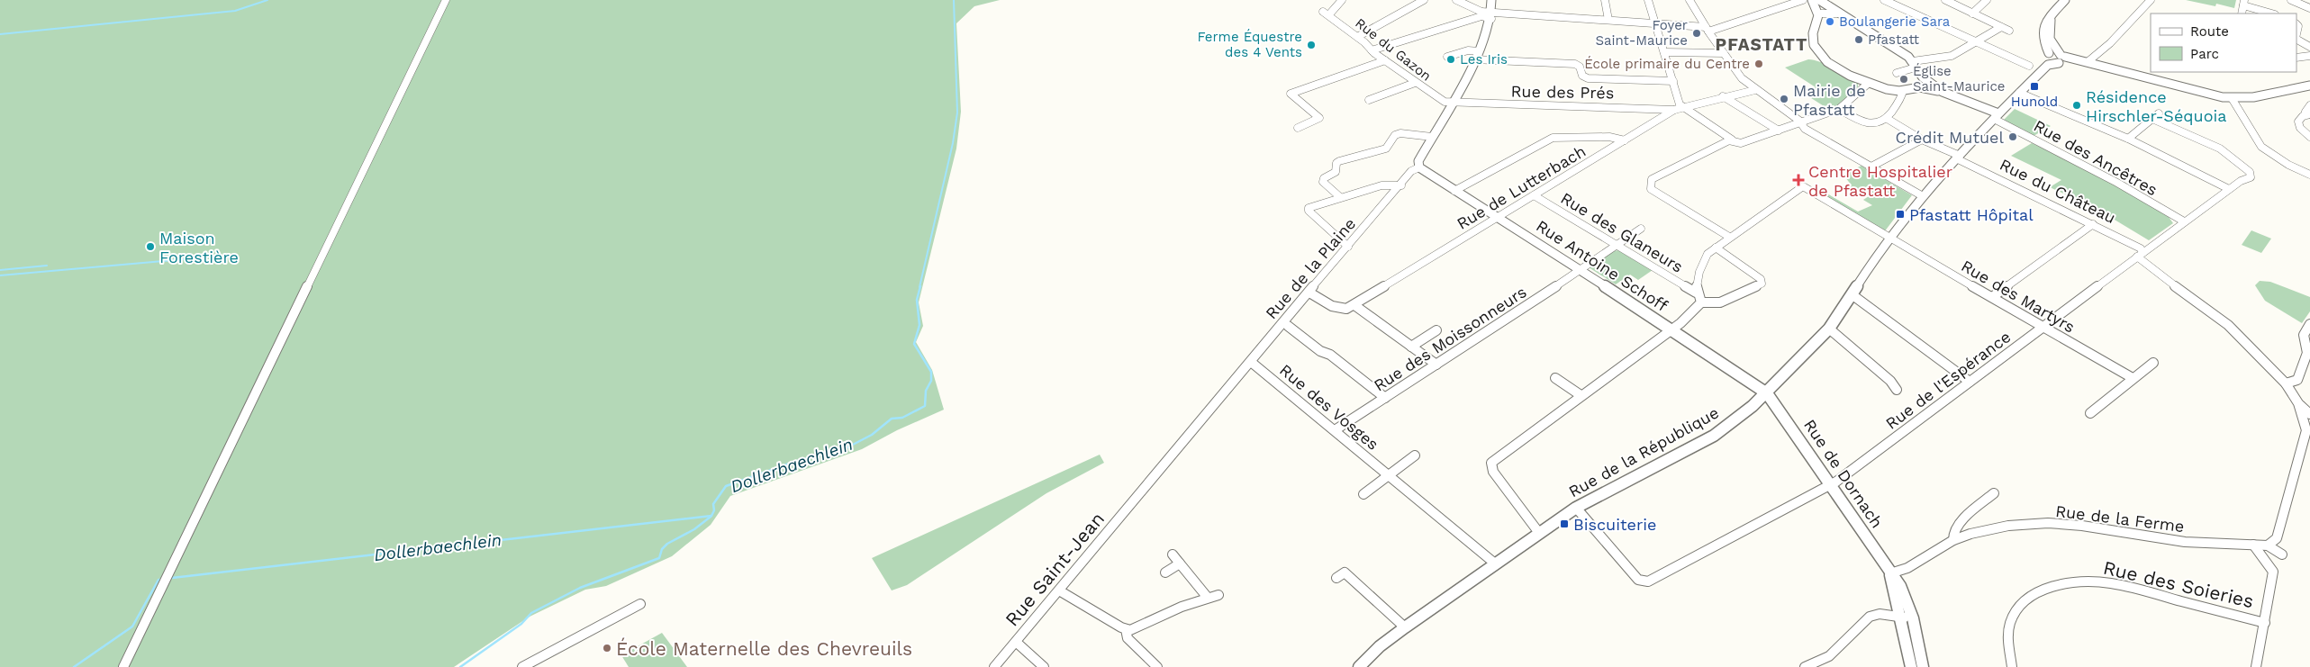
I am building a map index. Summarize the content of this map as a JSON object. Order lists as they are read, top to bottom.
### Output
{
  "streets": {
    "main road": [
      "Rue Antoine Schoff",
      "Rue de la Plaine",
      "Rue de la République",
      "Rue de Dornach"
    ],
    "street": [
      "Rue du Gazon",
      "Rue des Prés",
      "Rue des Ancêtres",
      "Rue de Lutterbach",
      "Rue du Château",
      "Rue des Glaneurs",
      "Rue des Martyrs",
      "Rue des Moissonneurs",
      "Rue de l'Espérance",
      "Rue des Vosges",
      "Rue de la Ferme",
      "Rue Saint-Jean",
      "Rue des Soieries"
    ]
  },
  "crossings": [
    ["Rue du Gazon", "Rue des Prés"],
    ["Rue du Gazon", "Rue de la Plaine"],
    ["Rue des Prés", "Rue de Lutterbach"],
    ["Rue des Prés", "Rue de la Plaine"],
    ["Rue des Ancêtres", "Rue de l'Espérance"],
    ["Rue des Ancêtres", "Rue de la République"],
    ["Rue de Lutterbach", "Rue des Glaneurs"],
    ["Rue de Lutterbach", "Rue Antoine Schoff"],
    ["Rue de Lutterbach", "Rue de la Plaine"],
    ["Rue du Château", "Rue de l'Espérance"],
    ["Rue du Château", "Rue de la République"],
    ["Rue du Château", "Rue de la Ferme"],
    ["Rue des Glaneurs", "Rue des Moissonneurs"],
    ["Rue Antoine Schoff", "Rue de la Plaine"],
    ["Rue Antoine Schoff", "Rue des Moissonneurs"],
    ["Rue Antoine Schoff", "Rue de la République"],
    ["Rue Antoine Schoff", "Rue de Dornach"],
    ["Rue de la Plaine", "Rue des Vosges"],
    ["Rue de la Plaine", "Rue Saint-Jean"],
    ["Rue des Martyrs", "Rue de l'Espérance"],
    ["Rue des Martyrs", "Rue de la République"],
    ["Rue des Moissonneurs", "Rue des Vosges"],
    ["Rue de l'Espérance", "Rue de la République"],
    ["Rue de l'Espérance", "Rue de Dornach"],
    ["Rue des Vosges", "Rue de la République"],
    ["Rue de la République", "Rue de Dornach"]
  ],
  "districts": ["PFASTATT"],
  "water": ["Dollerbaechlein"],
  "places": {
    "other": [
      "Boulangerie Sara",
      "Foyer Saint-Maurice",
      "Pfastatt",
      "Ferme Équestre des 4 Vents",
      "Les Iris",
      "École primaire du Centre",
      "Église Saint-Maurice",
      "Mairie de Pfastatt",
      "Résidence Hirschler-Séquoia",
      "Crédit Mutuel",
      "Maison Forestière",
      "École Maternelle des Chevreuils"
    ],
    "transit": ["Hunold", "Pfastatt Hôpital", "Biscuiterie"],
    "health": ["Centre Hospitalier de Pfastatt"]
  },
  "legend": ["Route", "Parc"]
}
